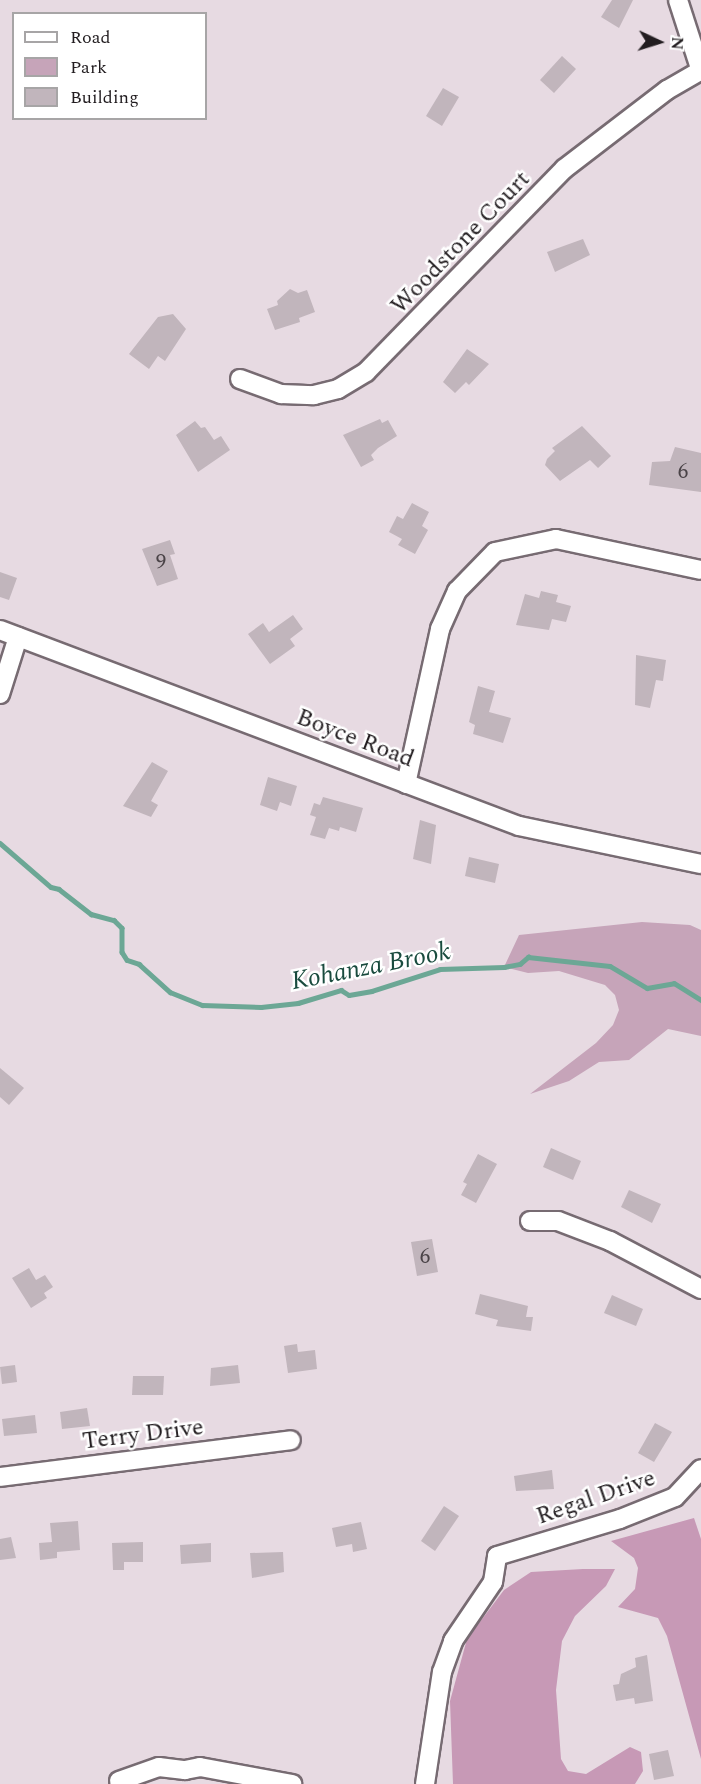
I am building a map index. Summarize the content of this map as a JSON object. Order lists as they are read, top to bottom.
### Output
{
  "streets": {
    "street": [
      "Woodstone Court",
      "Boyce Road",
      "Terry Drive",
      "Regal Drive"
    ]
  },
  "water": ["Kohanza Brook"],
  "house_numbers": ["6", "9", "6"],
  "legend": ["Road", "Park", "Building"],
  "north": "right"
}
